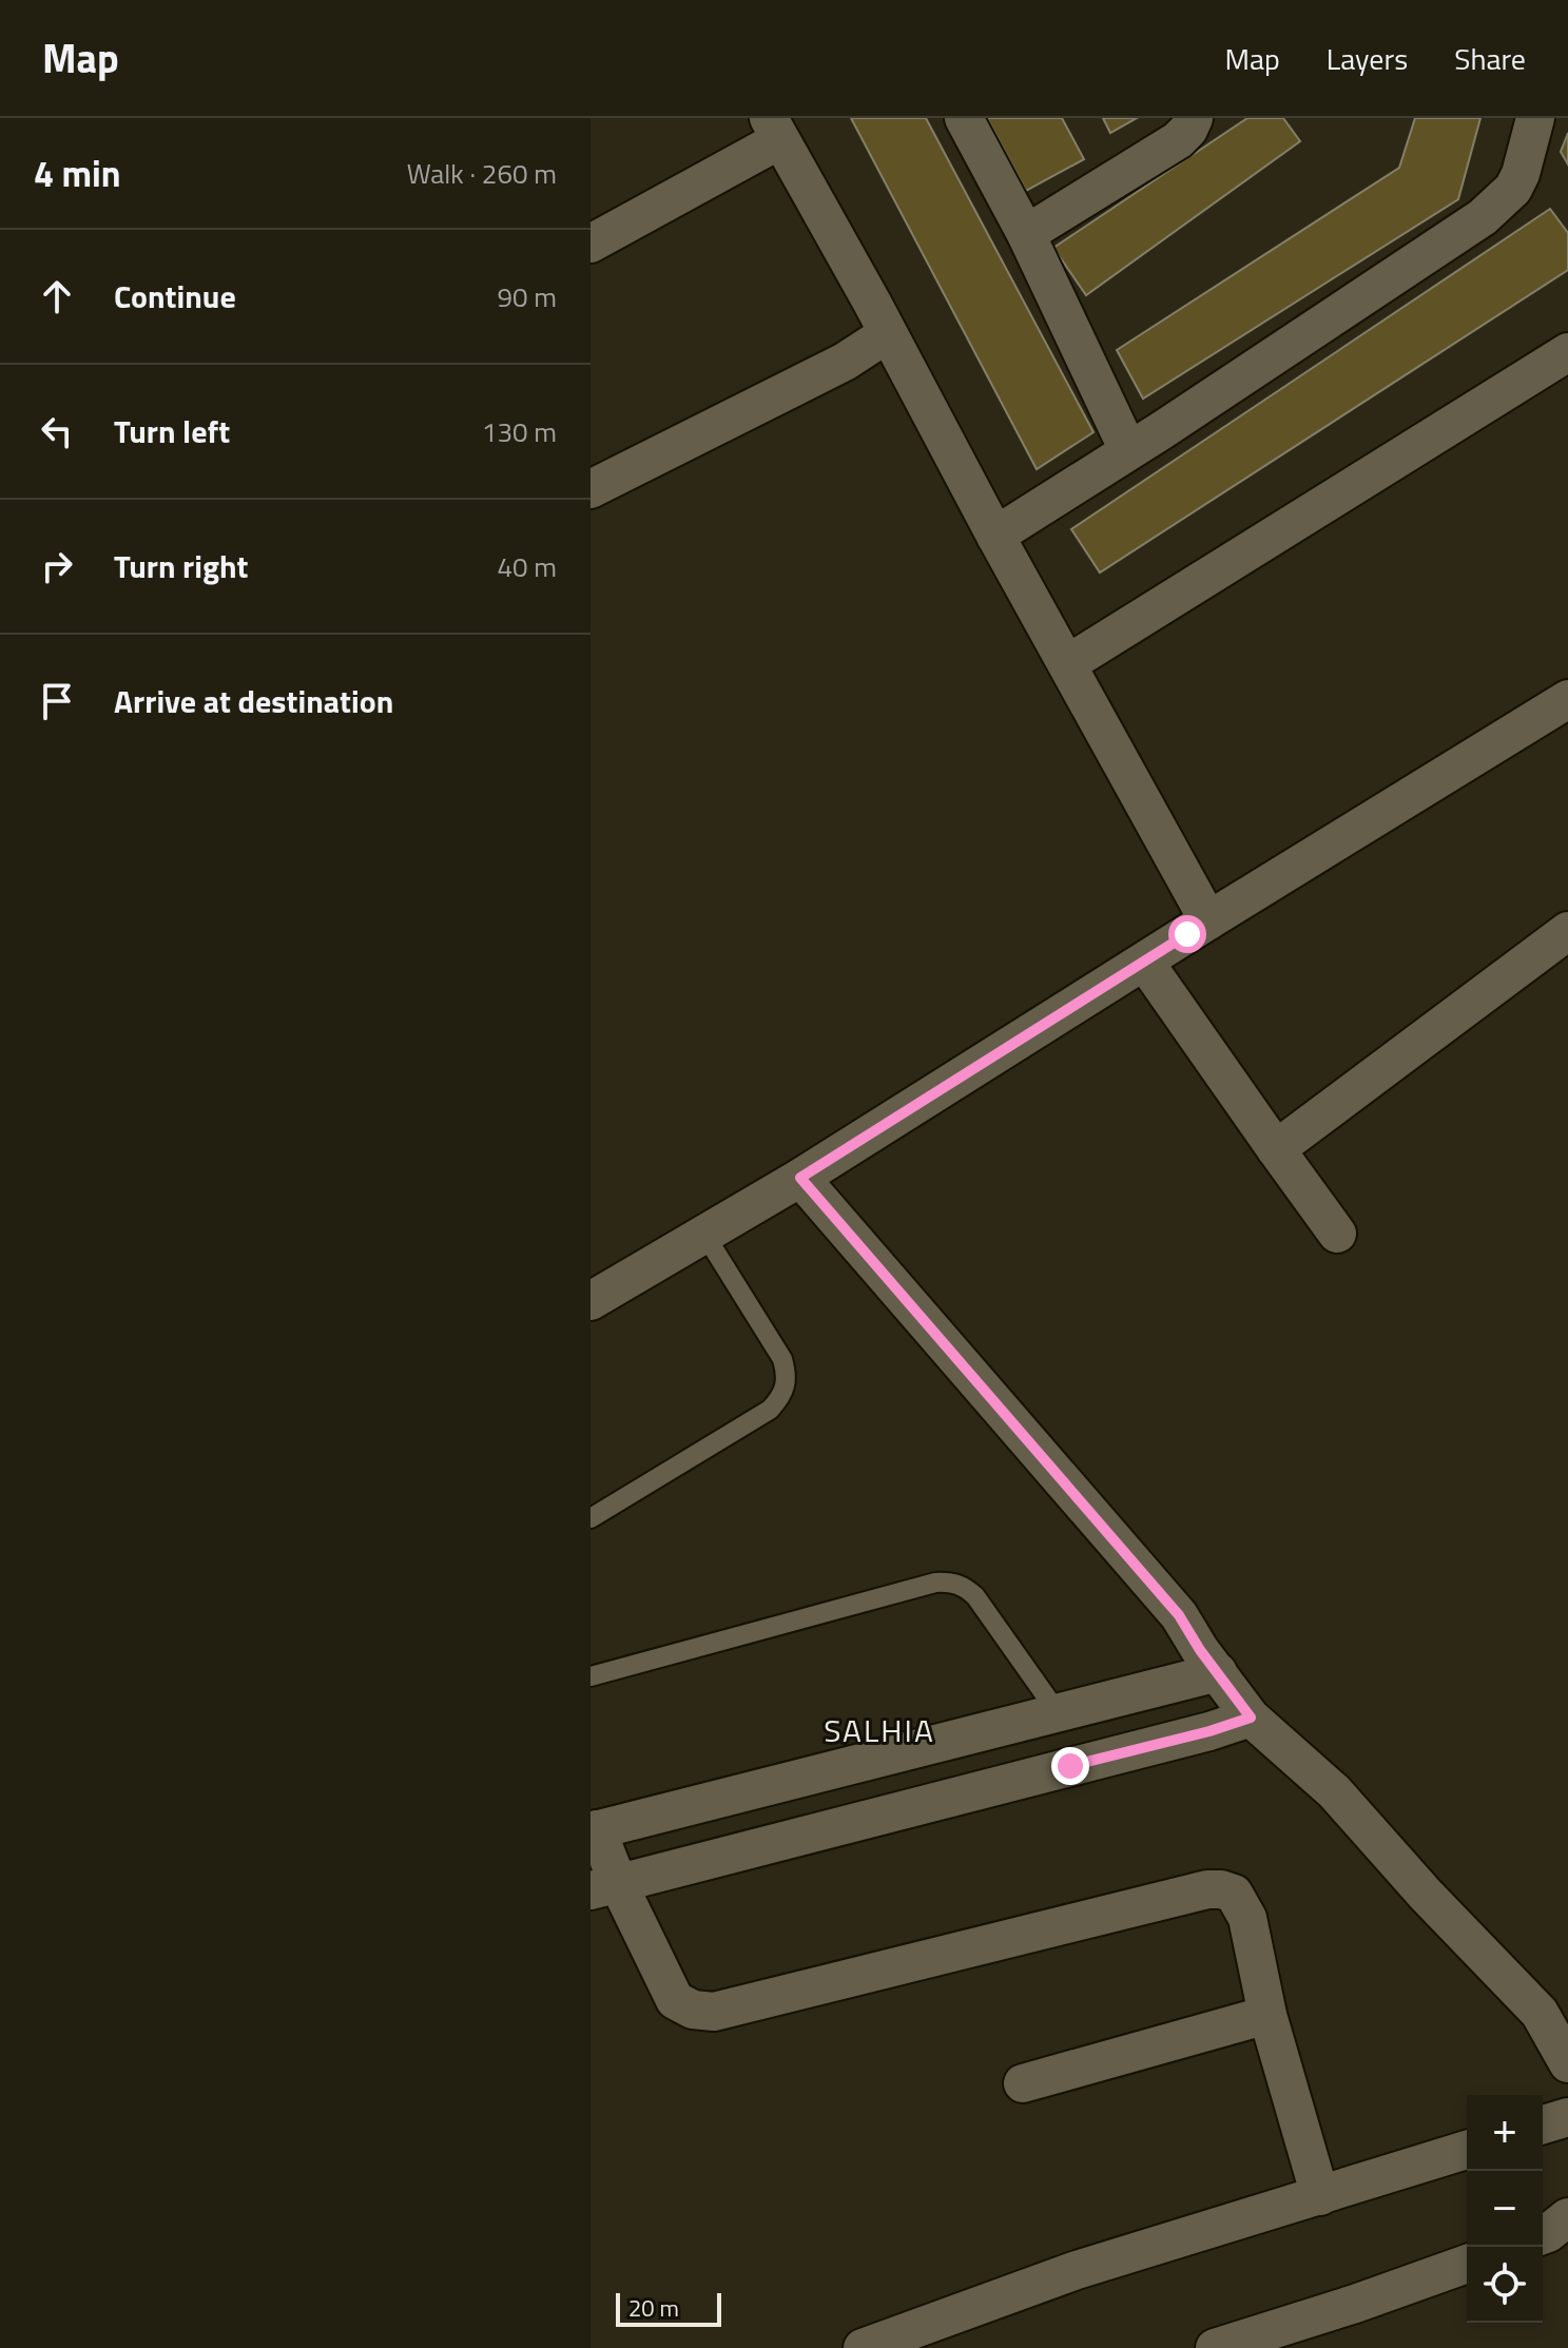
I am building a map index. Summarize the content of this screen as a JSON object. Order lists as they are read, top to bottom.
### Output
{
  "districts": ["SALHIA"],
  "scale_bar": "20 m",
  "page": {
    "header": "Map",
    "nav": ["Map", "Layers", "Share"],
    "heading": ["4 min", "Walk · 260 m"],
    "list": [
      ["Continue", "90 m"],
      ["Turn left", "130 m"],
      ["Turn right", "40 m"],
      "Arrive at destination"
    ],
    "map_buttons": ["+", "−"],
    "scale": "20 m"
  }
}
